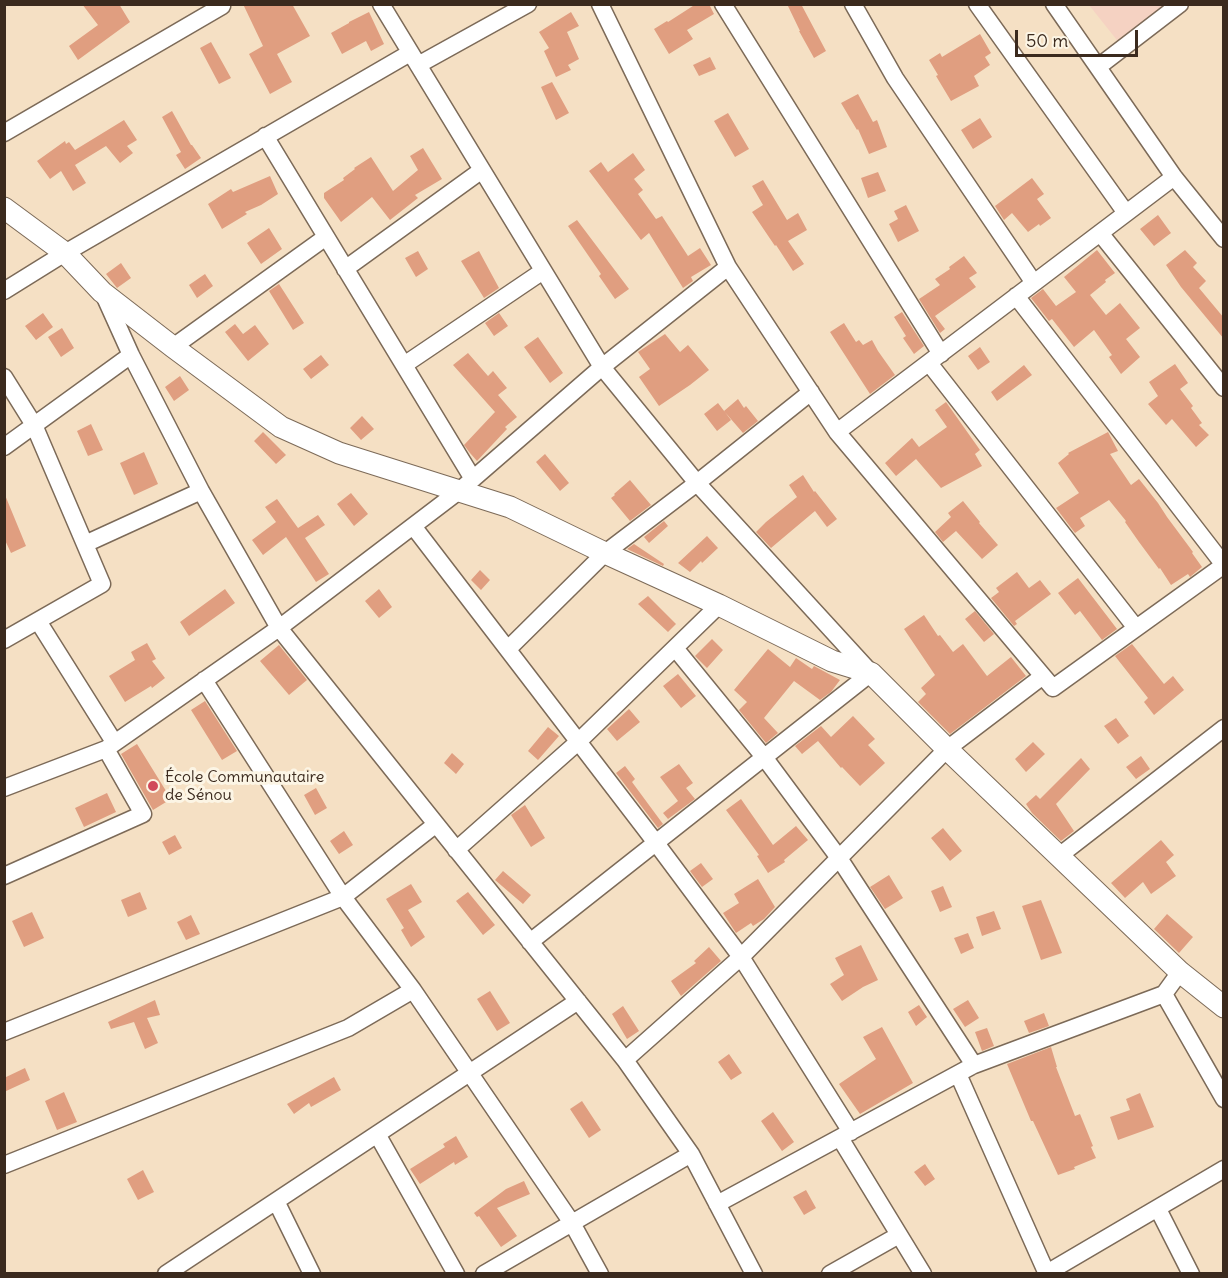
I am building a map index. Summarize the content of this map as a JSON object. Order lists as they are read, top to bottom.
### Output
{
  "places": ["École Communautaire de Sénou"],
  "scale_bar": "50 m"
}
